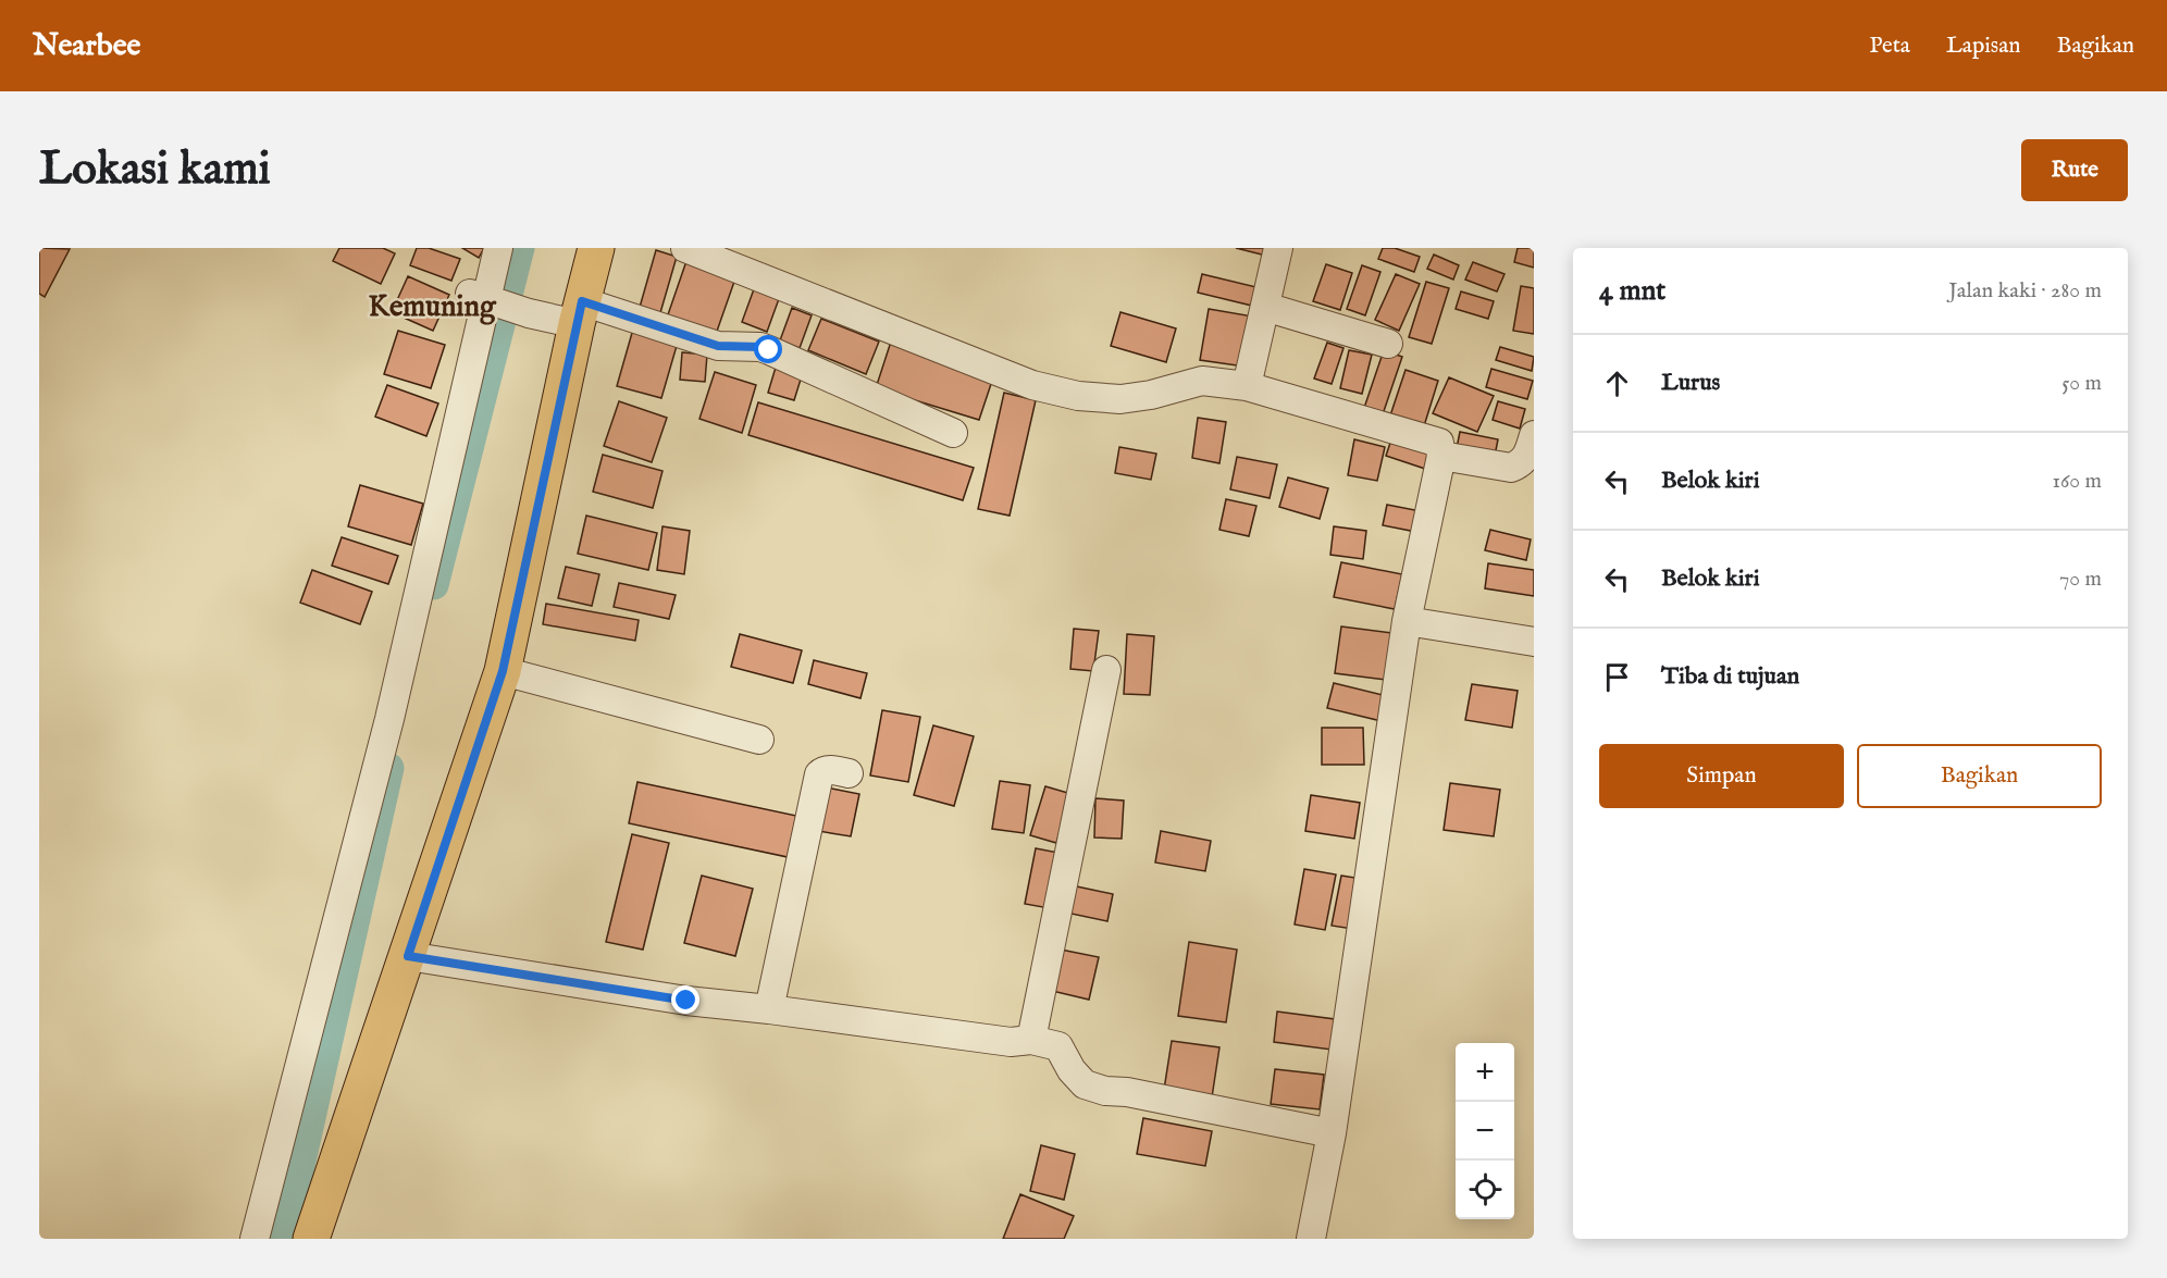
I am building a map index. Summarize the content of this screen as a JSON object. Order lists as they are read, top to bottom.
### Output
{
  "districts": ["Kemuning"],
  "page": {
    "header": "Nearbee",
    "nav": ["Peta", "Lapisan", "Bagikan"],
    "buttons": [
      "Rute",
      ["Simpan", "Bagikan"]
    ],
    "title": "Lokasi kami",
    "heading": ["4 mnt", "Jalan kaki · 280 m"],
    "list": [
      ["Lurus", "50 m"],
      ["Belok kiri", "160 m"],
      ["Belok kiri", "70 m"],
      "Tiba di tujuan"
    ],
    "map_buttons": ["+", "−"]
  }
}
